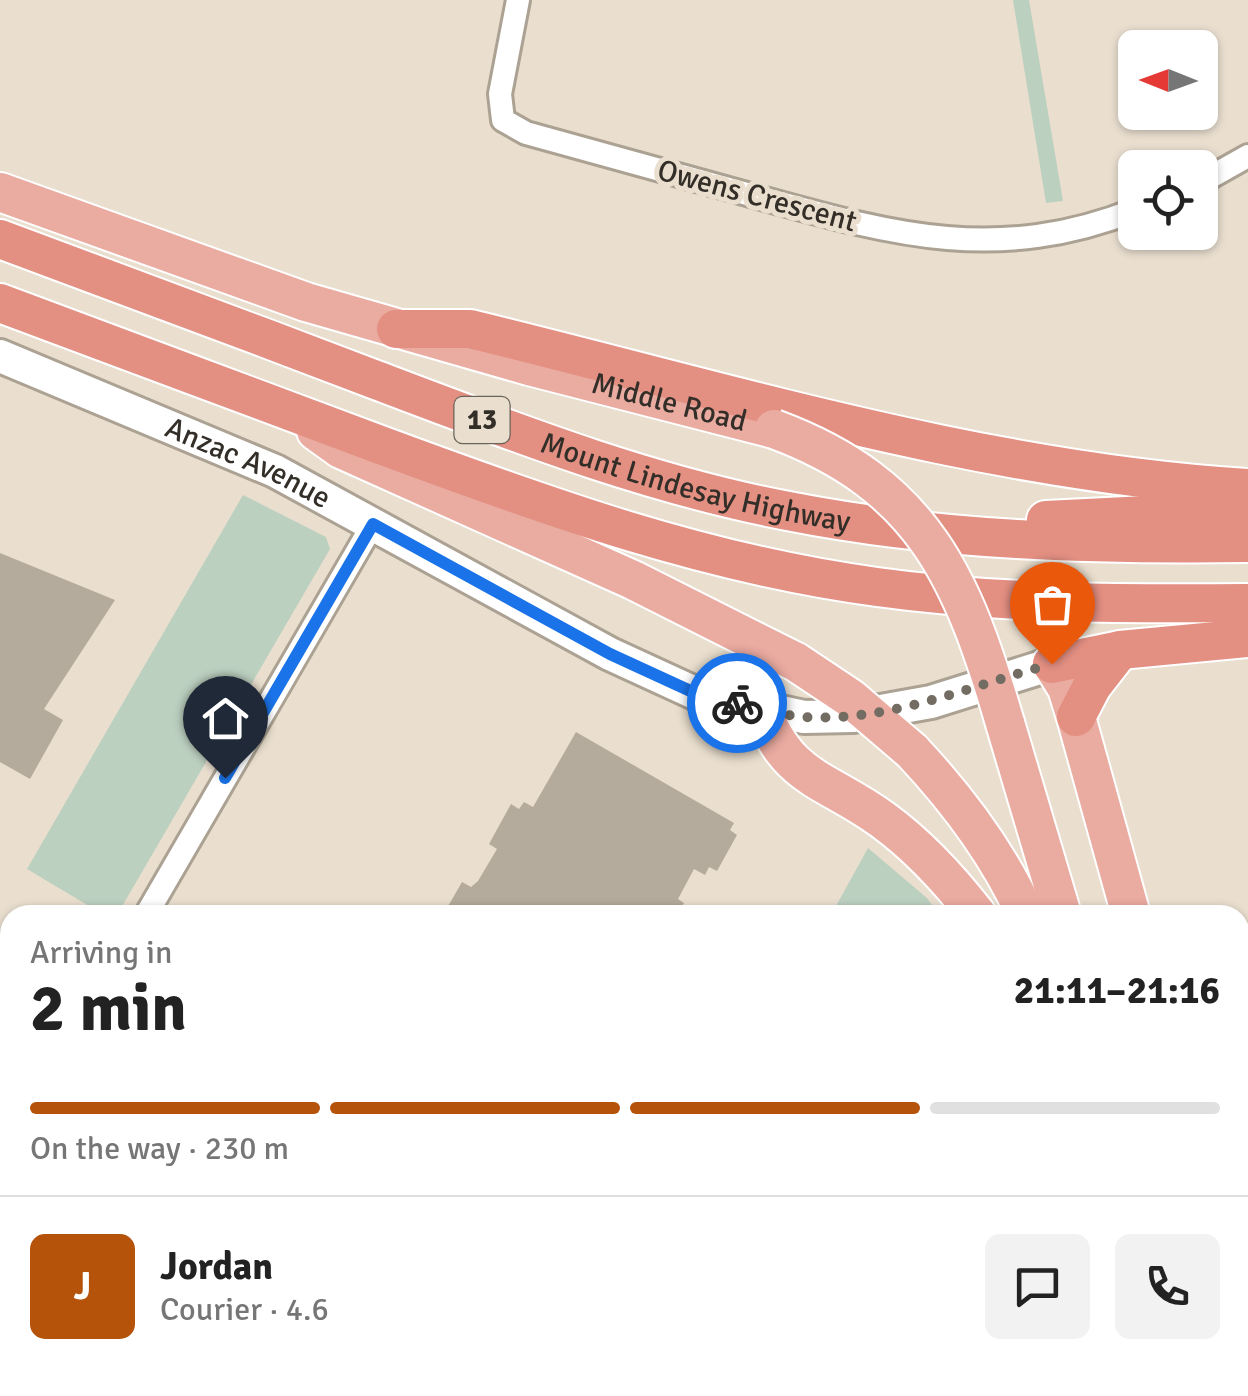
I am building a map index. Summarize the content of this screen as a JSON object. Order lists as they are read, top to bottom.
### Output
{
  "streets": {
    "highway": ["13", "Mount Lindesay Highway"],
    "main road": ["Middle Road", "Anzac Avenue"],
    "street": ["Owens Crescent"]
  },
  "north": "left",
  "page": {
    "heading": ["2 min", "Arriving in", "21:11–21:16"],
    "panel": ["Jordan", "Courier · 4.6"],
    "bar": "On the way · 230 m",
    "round": "J"
  }
}
